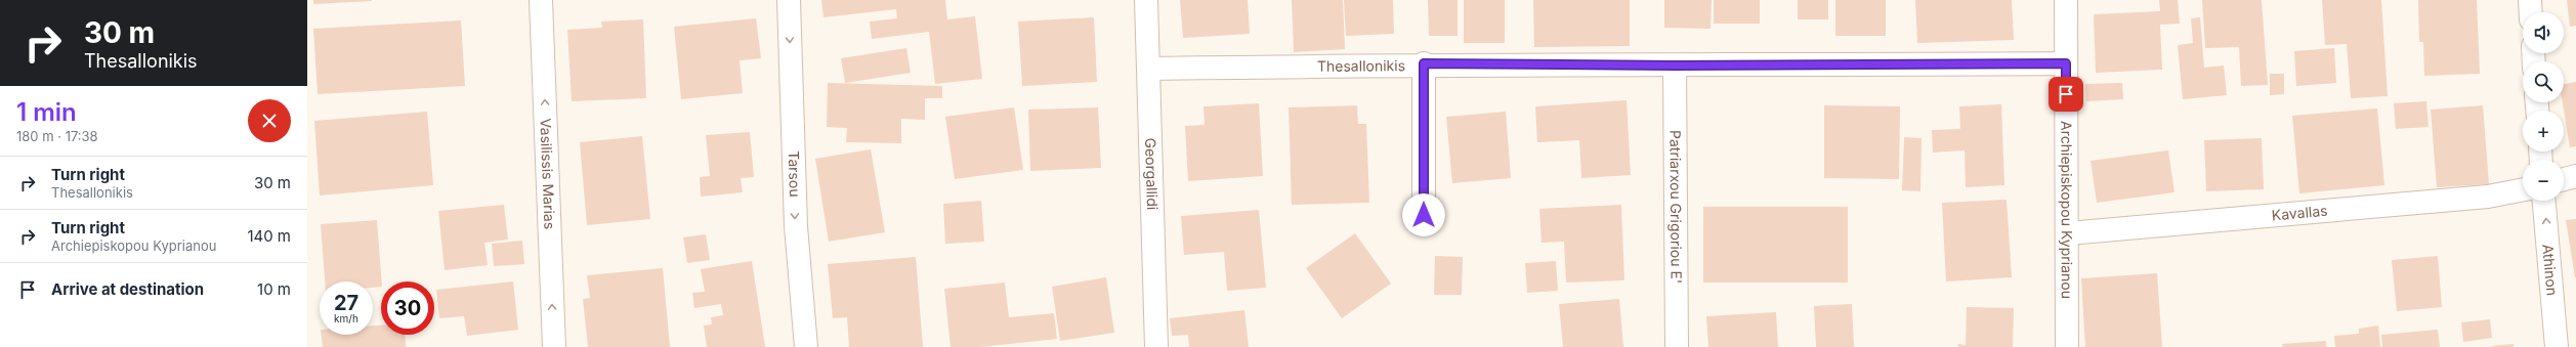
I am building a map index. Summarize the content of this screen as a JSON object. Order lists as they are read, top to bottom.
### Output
{
  "streets": {
    "street": [
      "Thesallonikis",
      "Georgallidi",
      "Vasilissis Marias",
      "Tarsou",
      "Patriarxou Grigoriou E'",
      "Archiepiskopou Kyprianou",
      "Kavallas",
      "Athinon"
    ]
  },
  "crossings": [
    ["Thesallonikis", "Georgallidi"],
    ["Thesallonikis", "Patriarxou Grigoriou E'"],
    ["Thesallonikis", "Archiepiskopou Kyprianou"],
    ["Archiepiskopou Kyprianou", "Kavallas"]
  ],
  "one_way": ["Vasilissis Marias", "Tarsou", "Athinon"],
  "page": {
    "turn": ["30 m", "Thesallonikis"],
    "map_buttons": ["+", "−"],
    "heading": ["1 min", "180 m · 17:38"],
    "list": [
      {
        "name": "Turn right",
        "note": "Thesallonikis",
        "value": "30 m"
      },
      {
        "name": "Turn right",
        "note": "Archiepiskopou Kyprianou",
        "value": "140 m"
      },
      {
        "name": "Arrive at destination",
        "value": "10 m"
      }
    ],
    "speed": "27 km/h",
    "limit": "30"
  }
}
